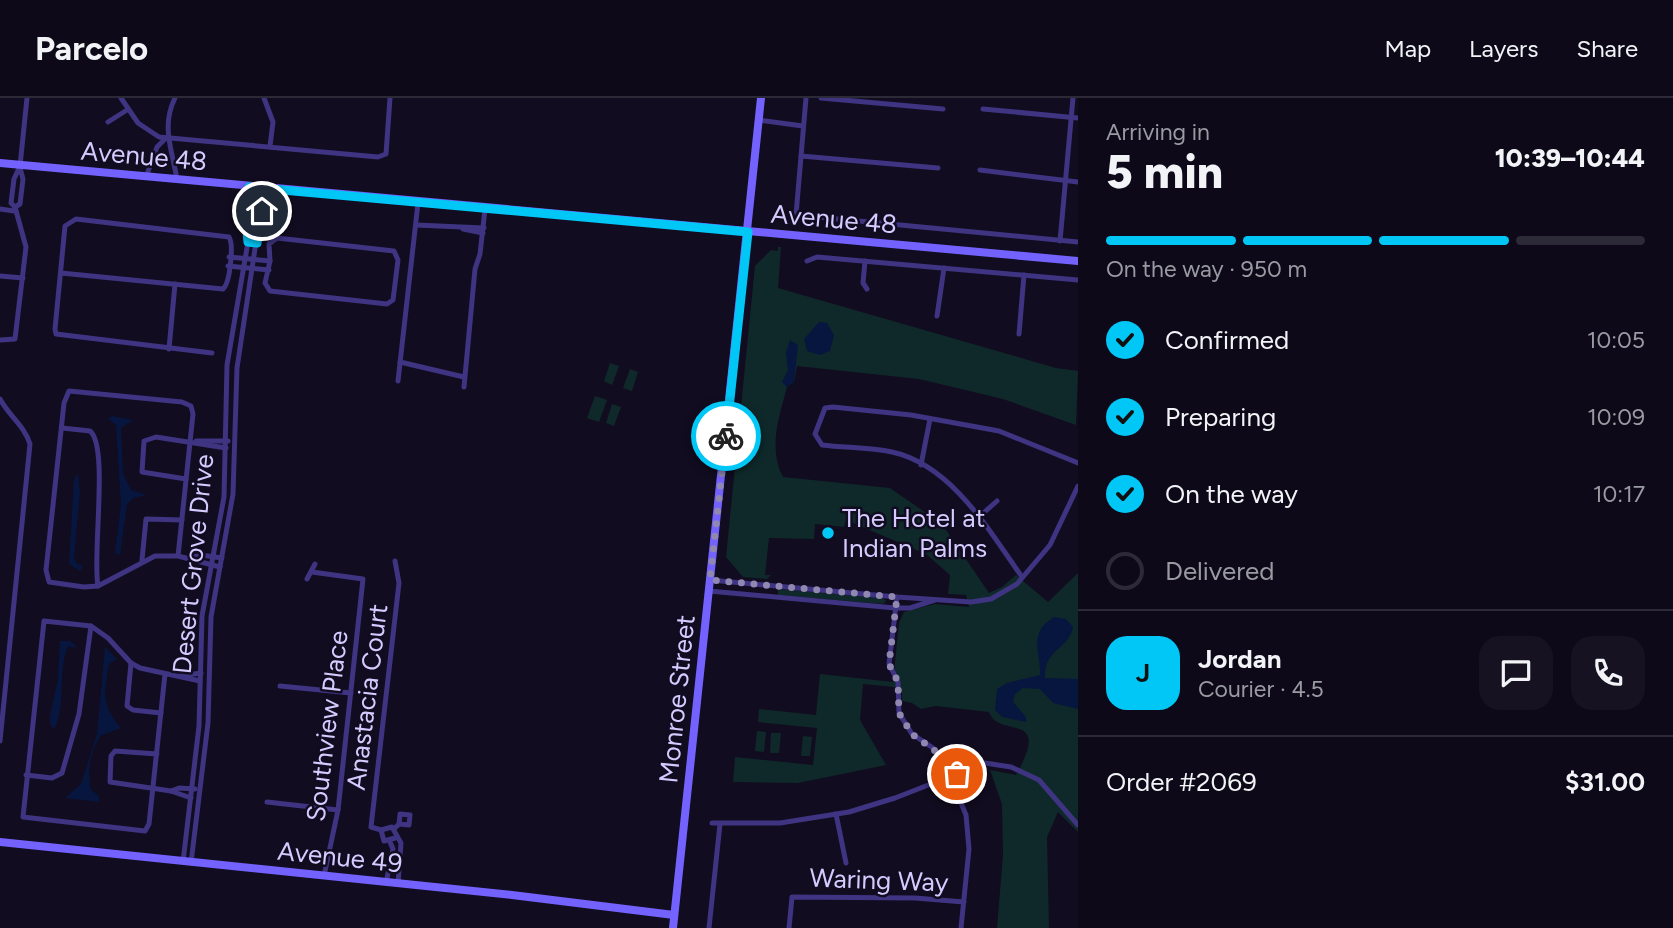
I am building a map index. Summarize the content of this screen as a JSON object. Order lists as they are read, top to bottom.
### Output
{
  "streets": {
    "main road": ["Avenue 48", "Monroe Street", "Avenue 49"],
    "street": [
      "Desert Grove Drive",
      "Anastacia Court",
      "Southview Place",
      "Waring Way"
    ]
  },
  "crossings": [
    ["Avenue 48", "Desert Grove Drive"],
    ["Avenue 48", "Monroe Street"],
    ["Desert Grove Drive", "Avenue 49"],
    ["Monroe Street", "Avenue 49"],
    ["Southview Place", "Avenue 49"]
  ],
  "places": ["The Hotel at Indian Palms"],
  "page": {
    "header": "Parcelo",
    "nav": ["Map", "Layers", "Share"],
    "heading": ["5 min", "Arriving in", "10:39–10:44"],
    "panel": [
      "Jordan",
      "Courier · 4.5",
      "Order #2069",
      "$31.00"
    ],
    "bar": "On the way · 950 m",
    "list": [
      ["Confirmed", "10:05"],
      ["Preparing", "10:09"],
      ["On the way", "10:17"],
      "Delivered"
    ],
    "round": "J"
  }
}
